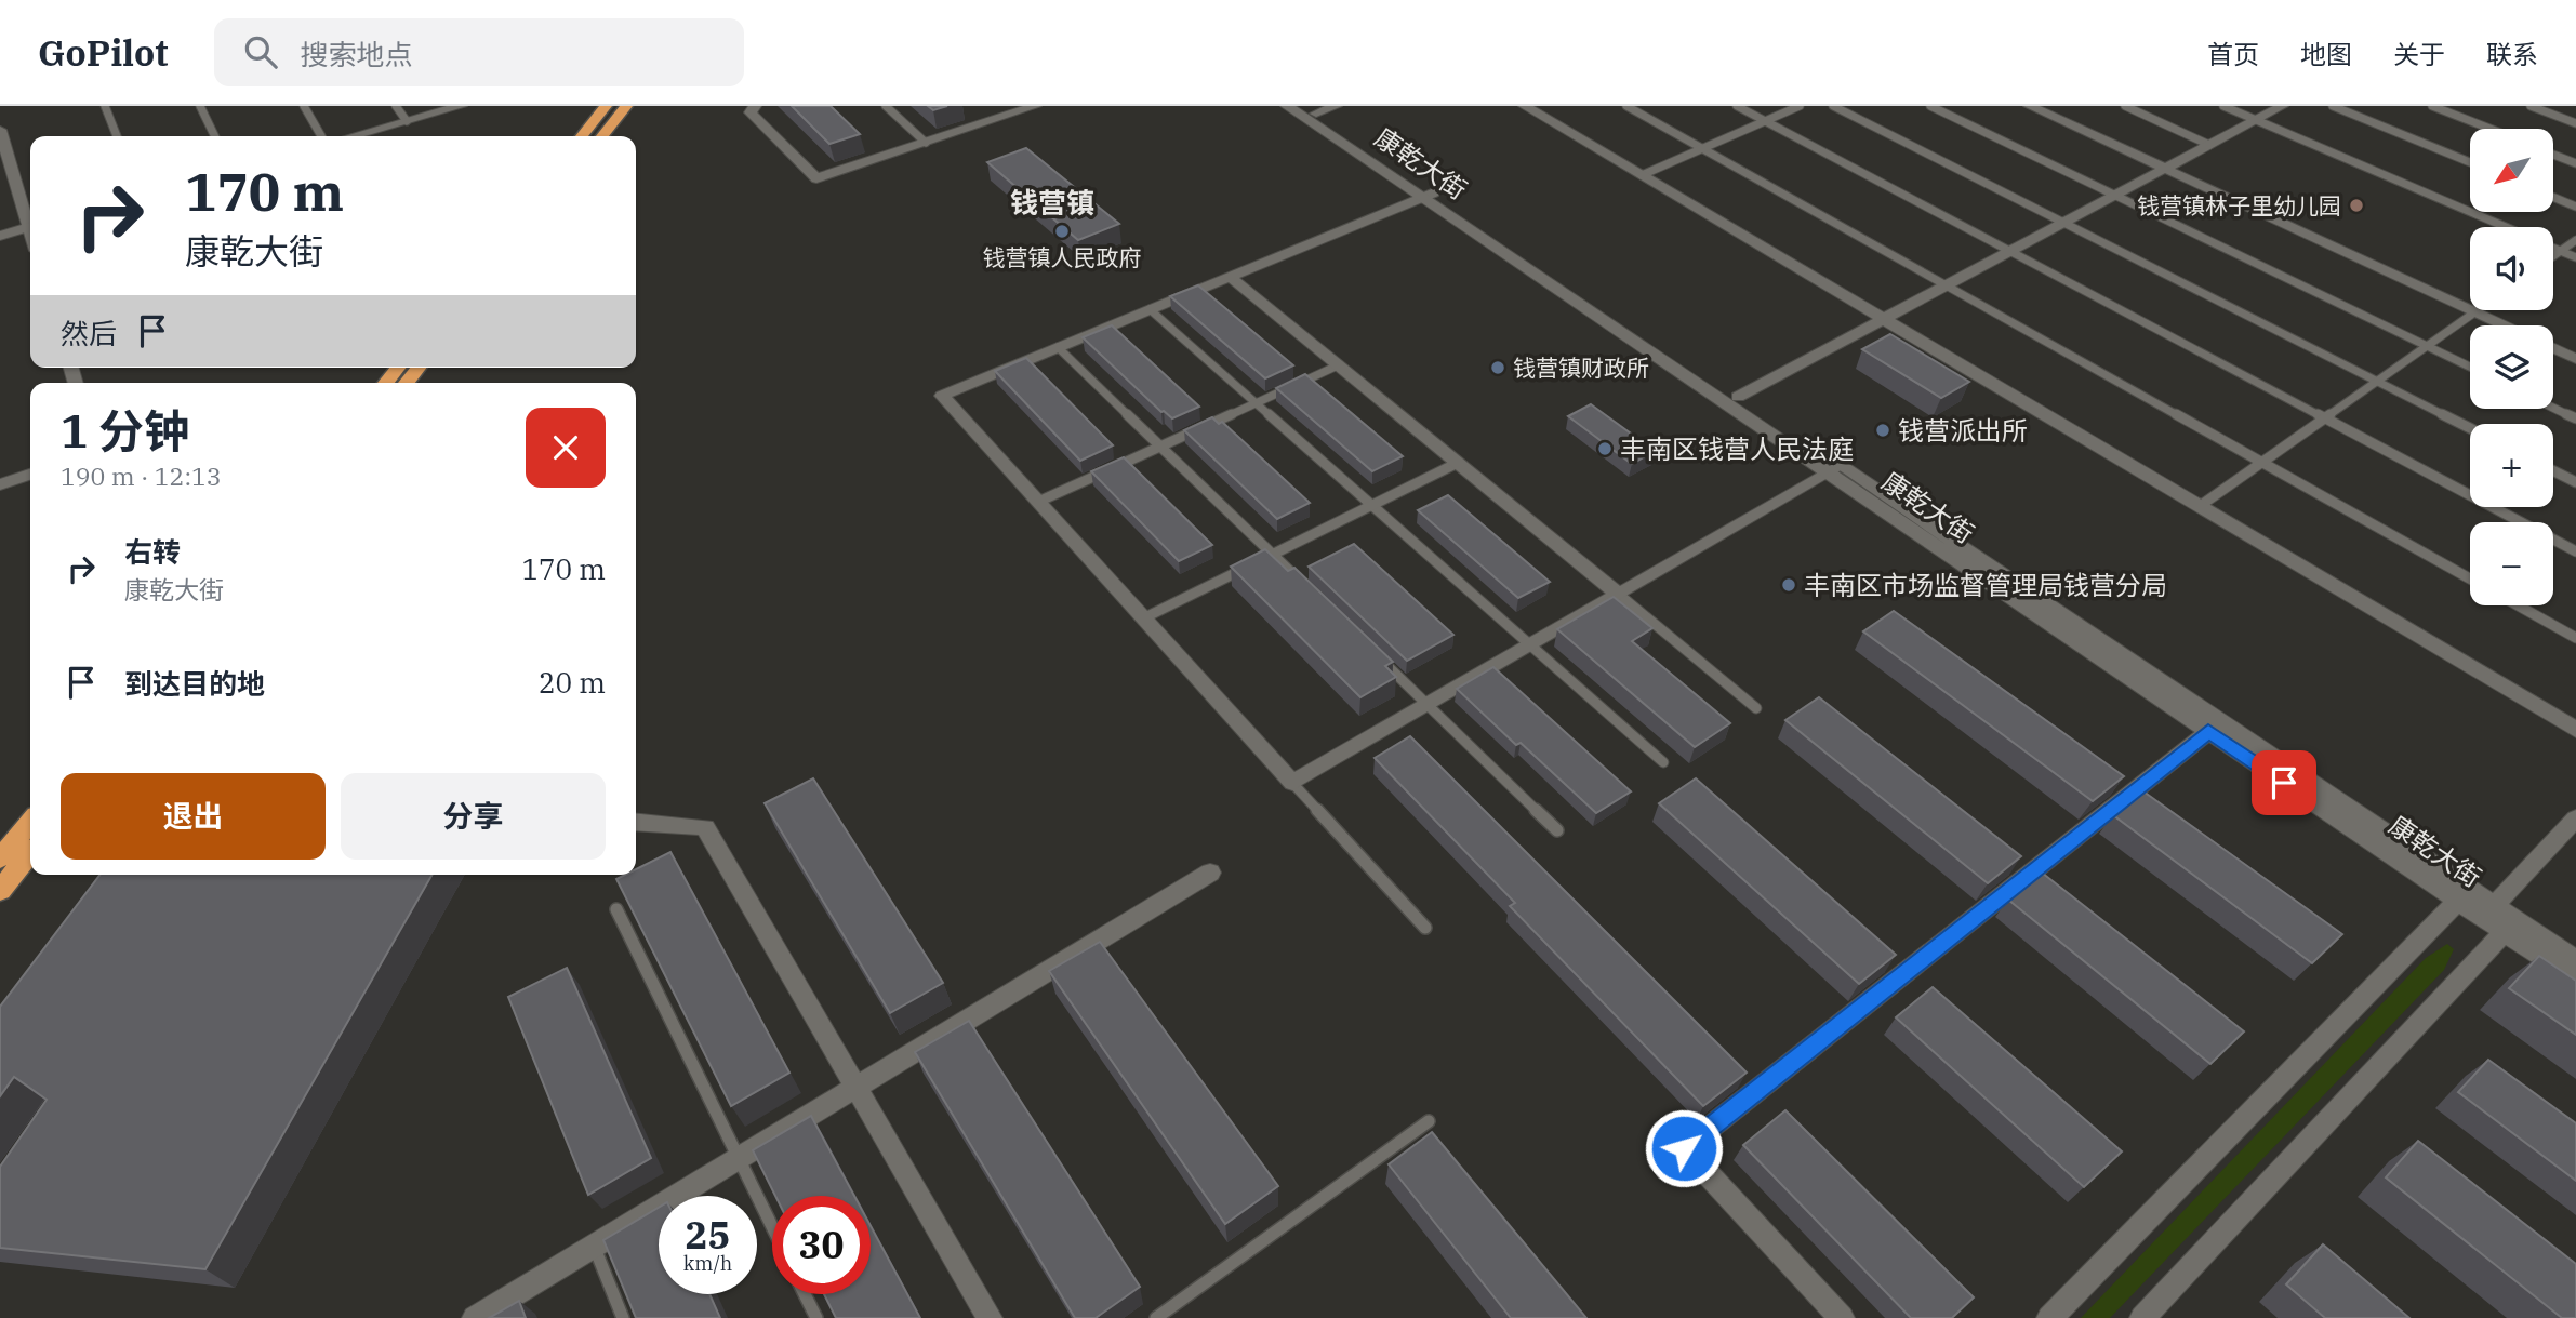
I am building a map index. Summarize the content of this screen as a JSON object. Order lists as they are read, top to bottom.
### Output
{
  "streets": {
    "street": ["康乾大街"]
  },
  "districts": ["钱营镇"],
  "places": [
    "钱营镇林子里幼儿园",
    "钱营镇人民政府",
    "钱营镇财政所",
    "钱营派出所",
    "丰南区钱营人民法庭",
    "丰南区市场监督管理局钱营分局"
  ],
  "north": "bottom left",
  "page": {
    "header": "GoPilot",
    "search": "搜索地点",
    "nav": [
      "首页",
      "地图",
      "关于",
      "联系"
    ],
    "map_buttons": ["+", "−"],
    "turn": ["170 m", "康乾大街"],
    "then": "然后",
    "heading": ["1 分钟", "190 m · 12:13"],
    "list": [
      {
        "name": "右转",
        "note": "康乾大街",
        "value": "170 m"
      },
      {
        "name": "到达目的地",
        "value": "20 m"
      }
    ],
    "buttons": ["退出", "分享"],
    "speed": "25 km/h",
    "limit": "30"
  }
}
